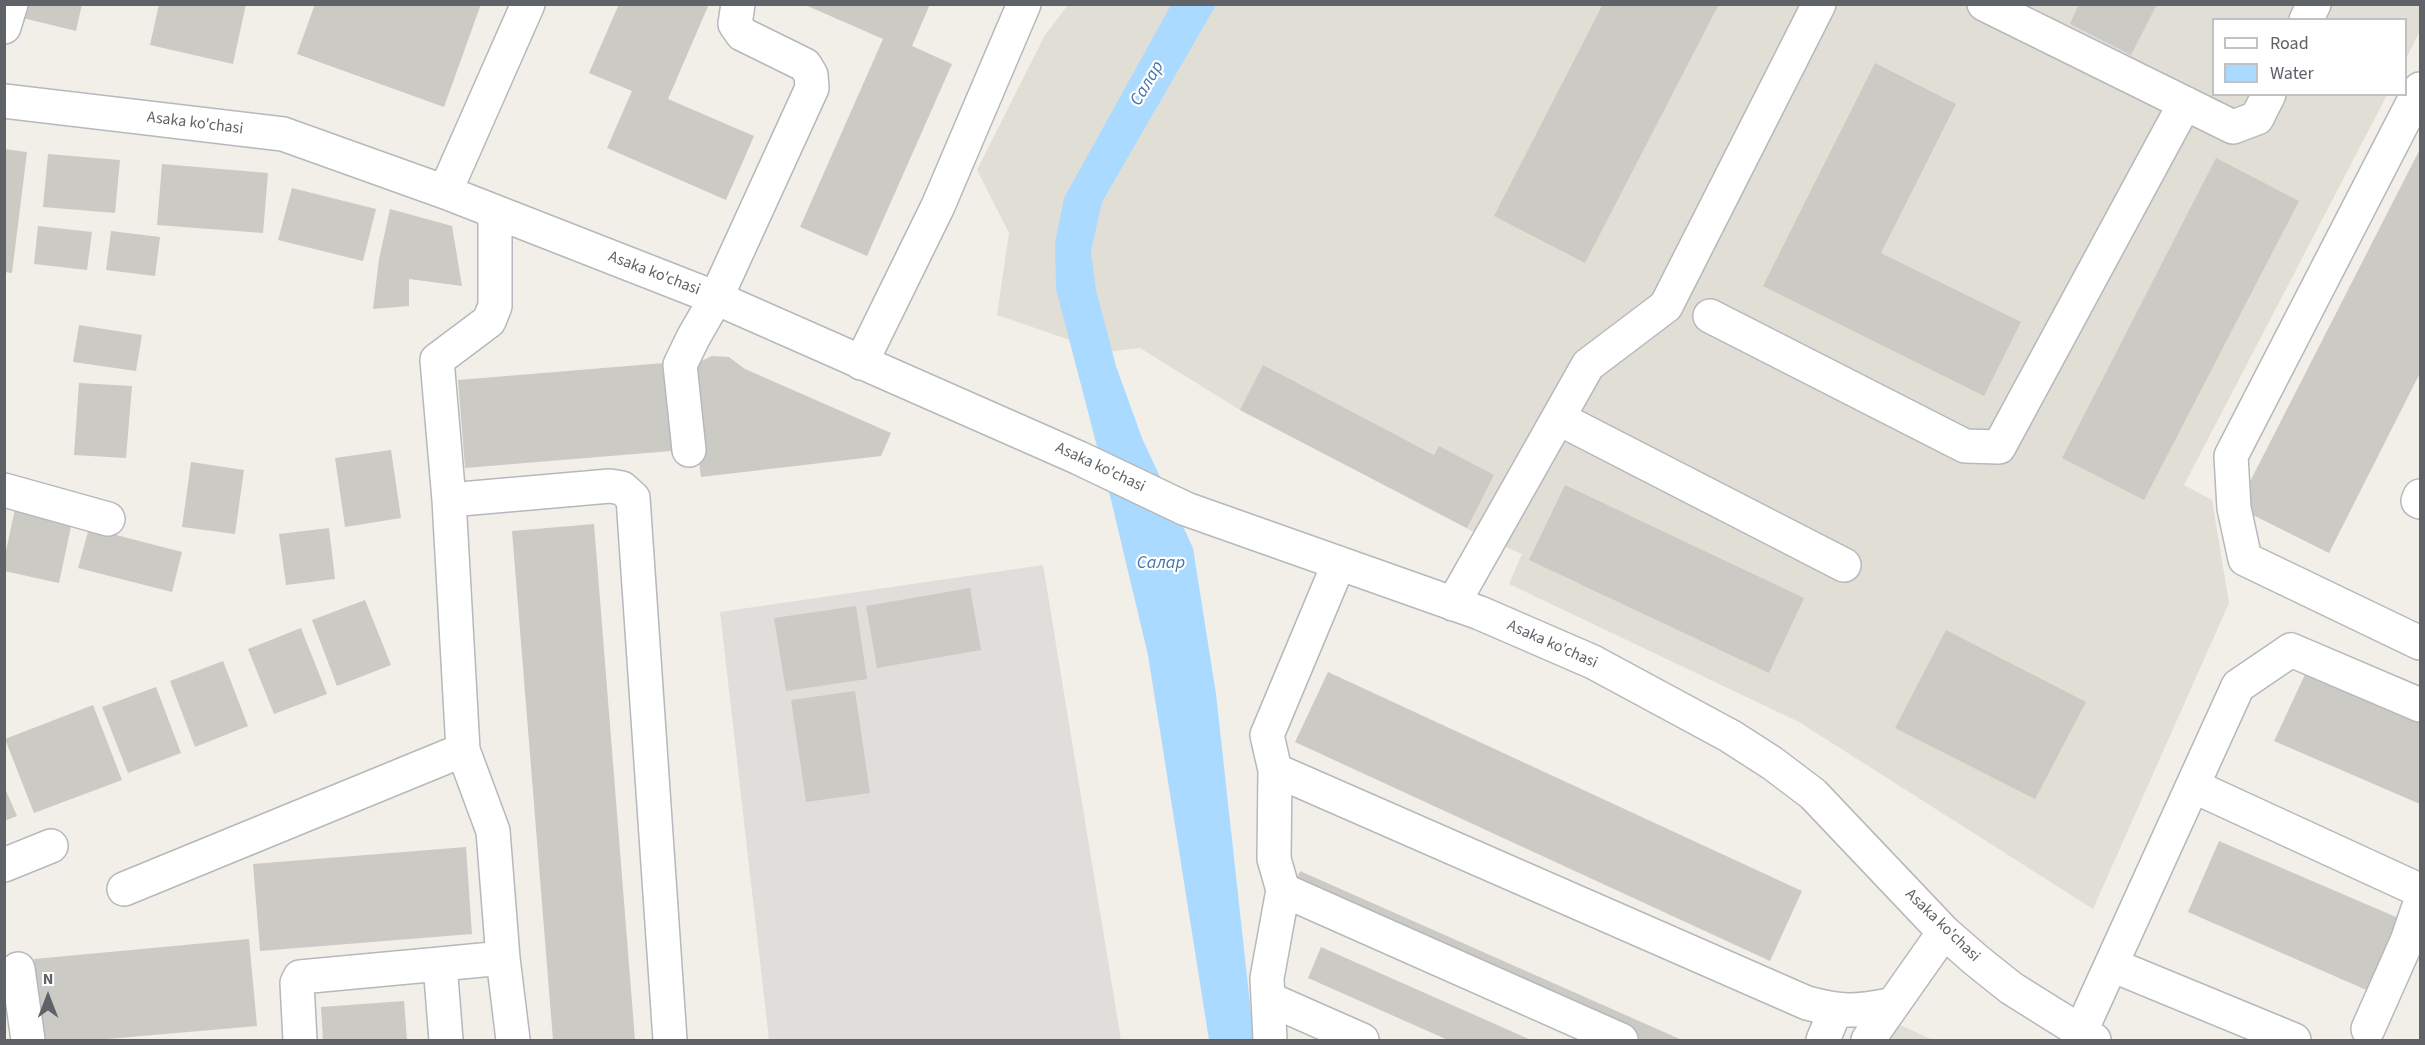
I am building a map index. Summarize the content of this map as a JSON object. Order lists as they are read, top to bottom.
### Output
{
  "streets": {
    "street": ["Asaka ko'chasi"]
  },
  "water": ["Салар"],
  "legend": ["Road", "Water"],
  "north": "top"
}
